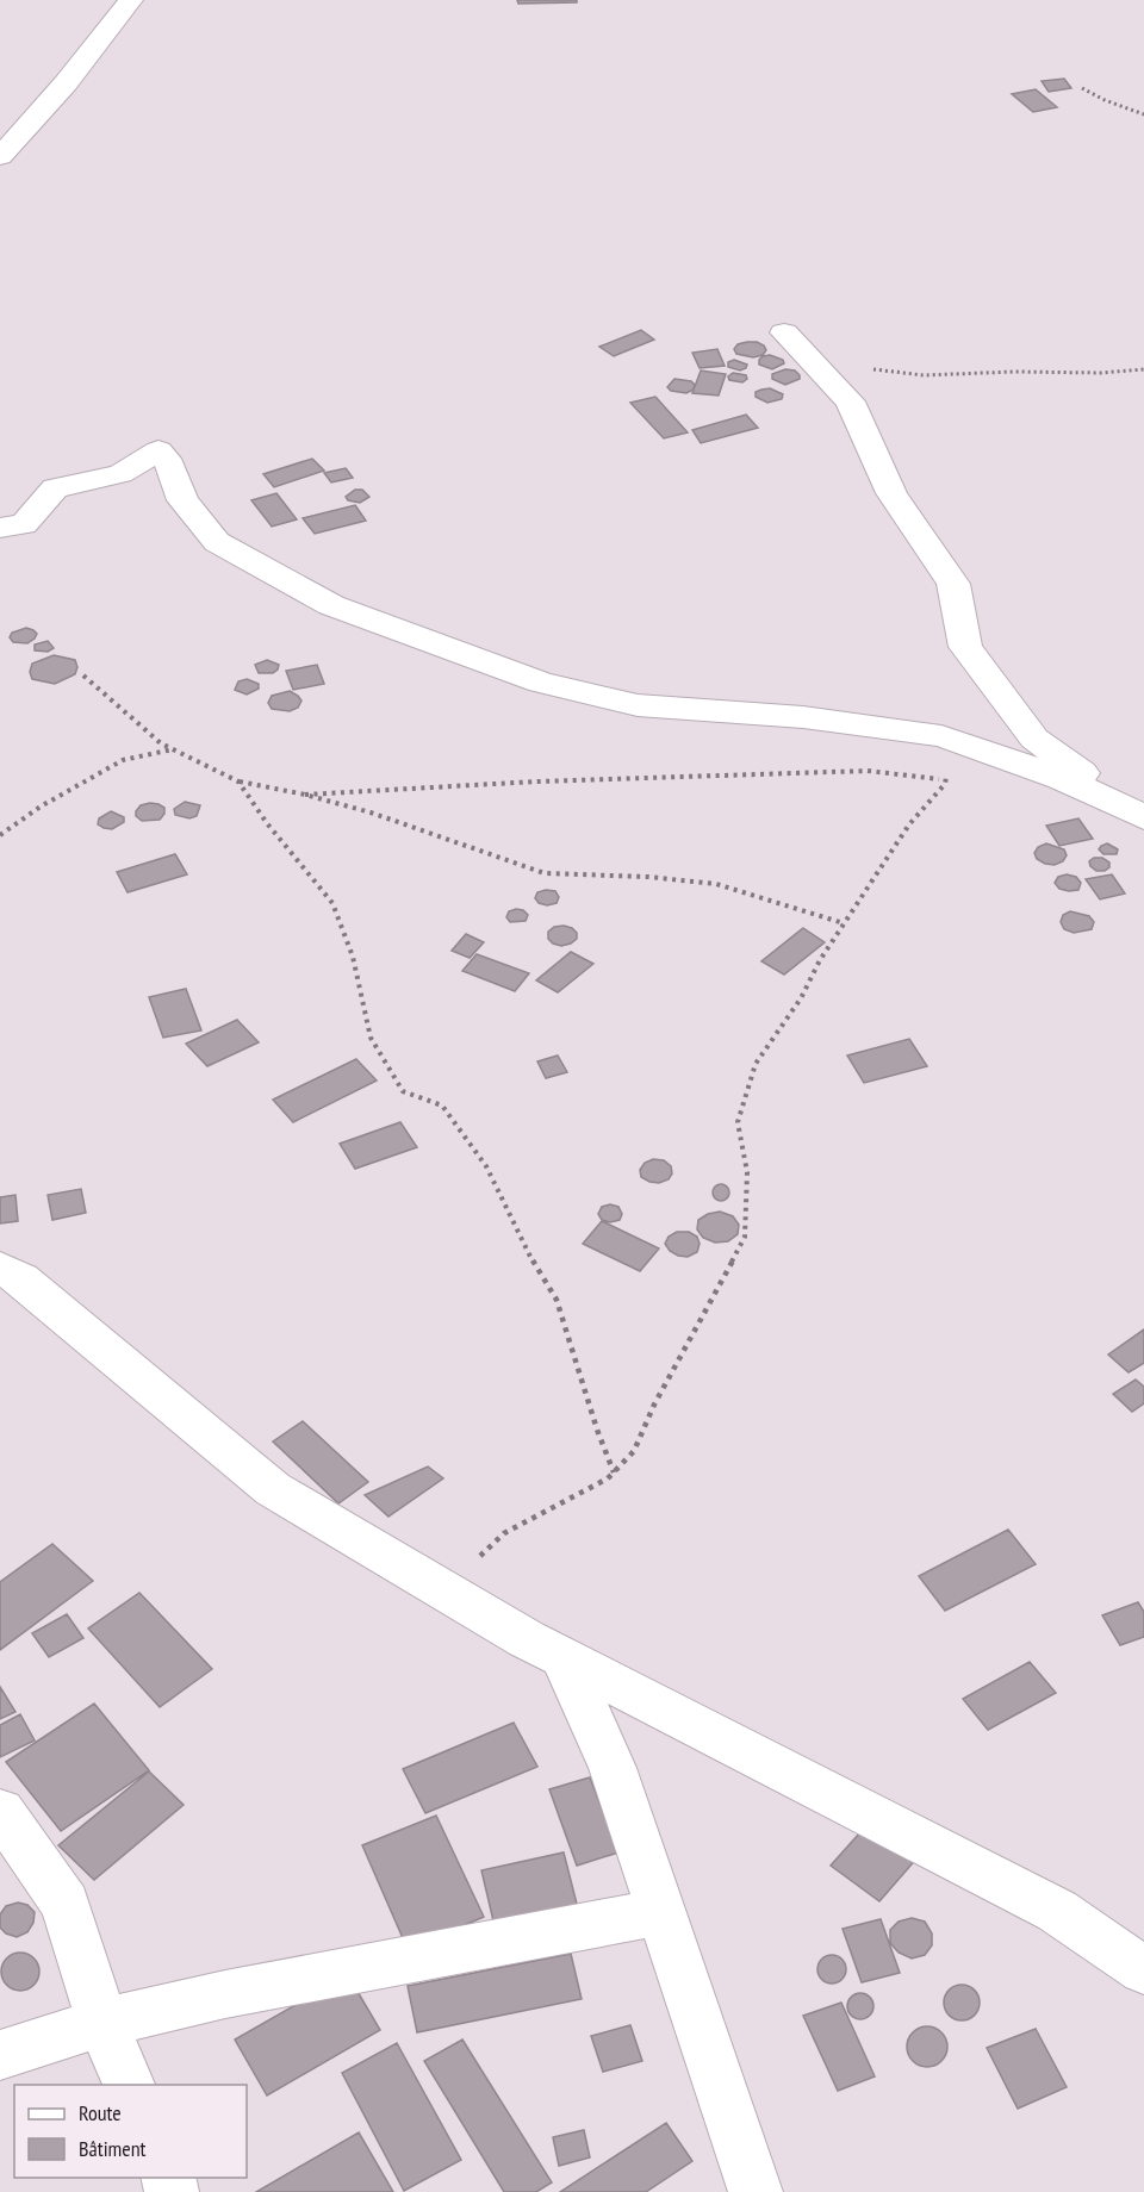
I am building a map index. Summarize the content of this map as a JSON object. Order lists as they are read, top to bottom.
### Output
{
  "legend": ["Route", "Bâtiment"]
}
